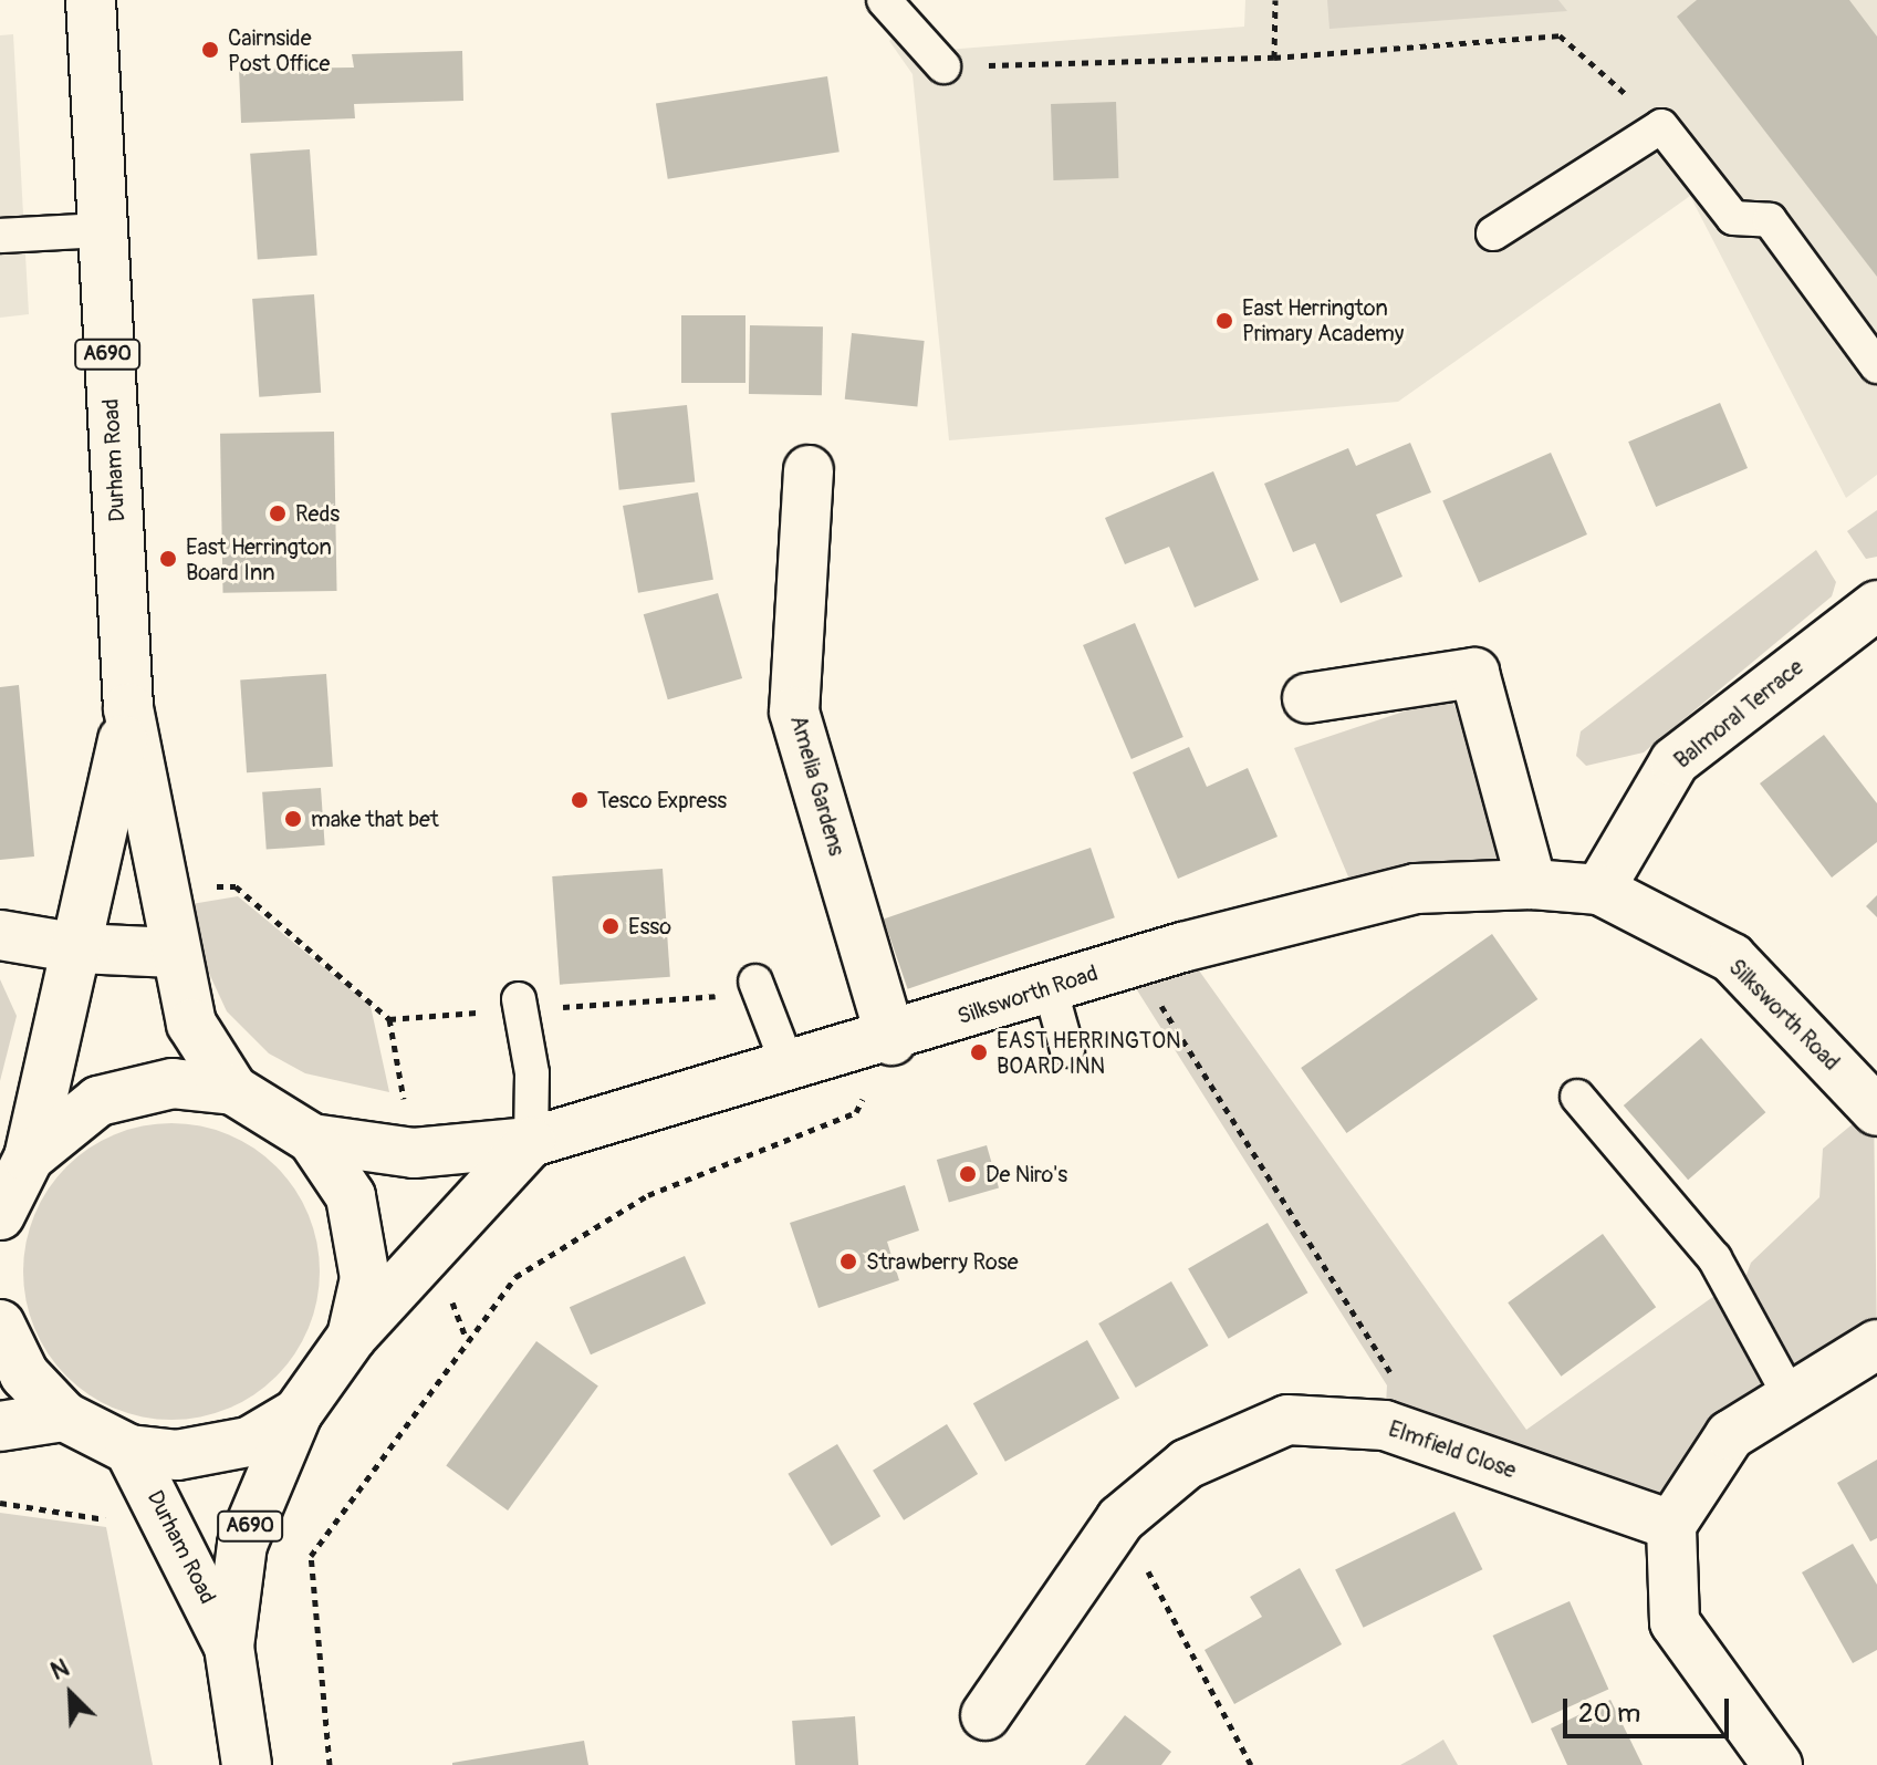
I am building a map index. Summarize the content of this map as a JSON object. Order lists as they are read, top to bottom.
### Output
{
  "streets": {
    "main road": [
      "A690",
      "Durham Road",
      "Balmoral Terrace",
      "Amelia Gardens",
      "Silksworth Road",
      "Elmfield Close"
    ]
  },
  "crossings": [
    ["Durham Road", "Silksworth Road"],
    ["Balmoral Terrace", "Silksworth Road"],
    ["Amelia Gardens", "Silksworth Road"]
  ],
  "places": [
    "Cairnside Post Office",
    "East Herrington Primary Academy",
    "Reds",
    "East Herrington Board Inn",
    "Tesco Express",
    "make that bet",
    "Esso",
    "EAST HERRINGTON BOARD INN",
    "De Niro's",
    "Strawberry Rose"
  ],
  "scale_bar": "20 m",
  "north": "top left"
}
